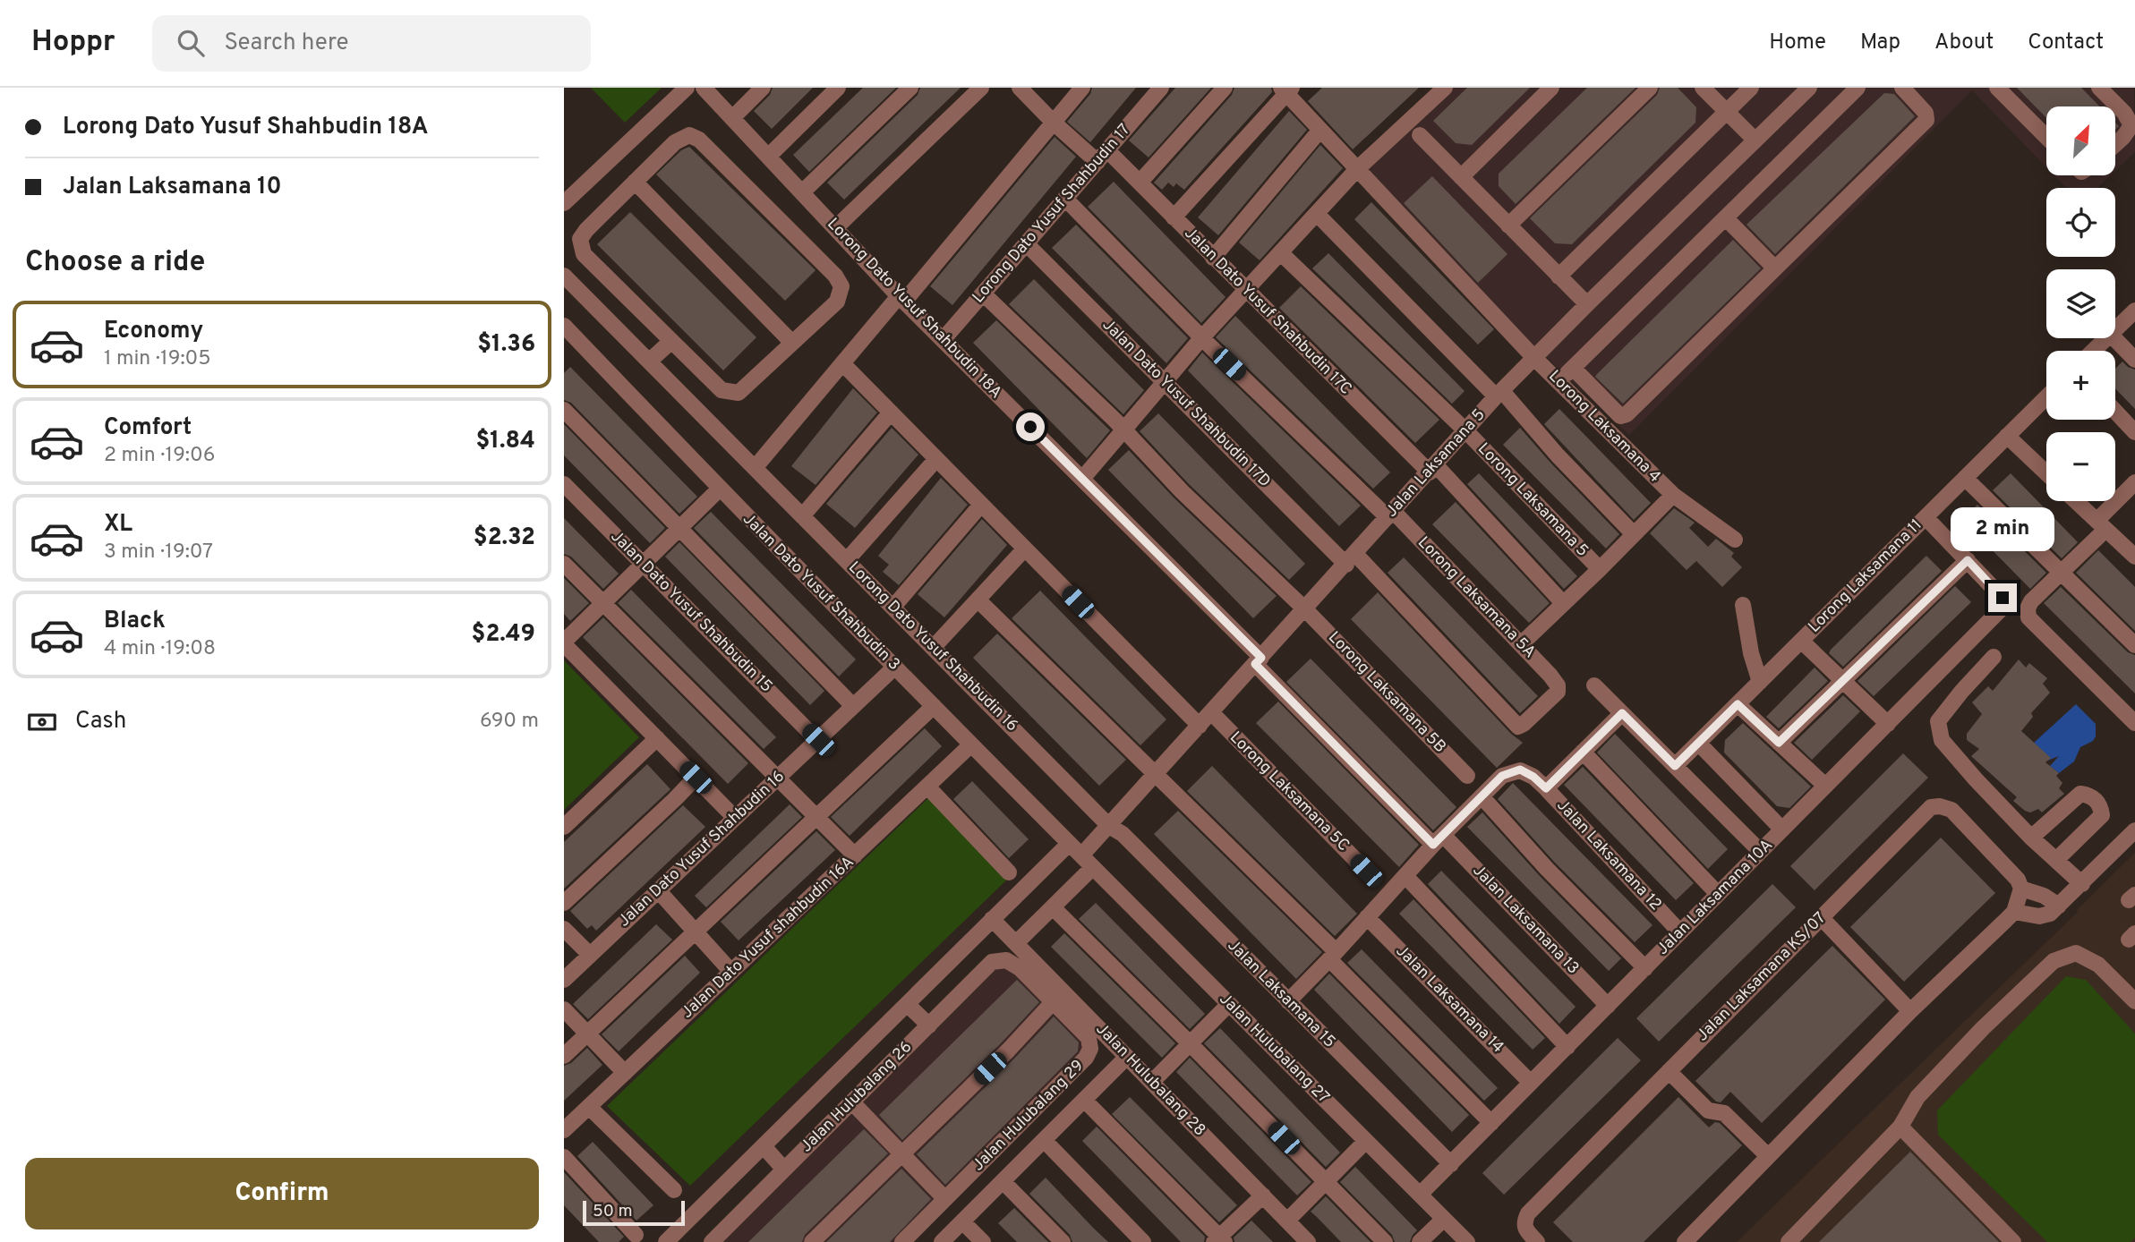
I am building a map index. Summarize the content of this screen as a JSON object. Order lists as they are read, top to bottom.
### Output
{
  "streets": {
    "street": [
      "Lorong Dato Yusuf Shahbudin 17",
      "Lorong Dato Yusuf Shahbudin 18A",
      "Jalan Dato Yusuf Shahbudin 17C",
      "Jalan Dato Yusuf Shahbudin 17D",
      "Lorong Laksamana 4",
      "Jalan Laksamana 5",
      "Lorong Laksamana 5",
      "Lorong Laksamana 11",
      "Jalan Dato Yusuf Shahbudin 3",
      "Lorong Laksamana 5A",
      "Jalan Dato Yusuf Shahbudin 15",
      "Lorong Dato Yusuf Shahbudin 16",
      "Lorong Laksamana 5B",
      "Lorong Laksamana 5C",
      "Jalan Dato Yusuf Shahbudin 16",
      "Jalan Laksamana 12",
      "Jalan Laksamana 10A",
      "Jalan Laksamana 13",
      "Jalan Dato Yusuf shahbudin 16A",
      "Jalan Laksamana KS/07",
      "Jalan Laksamana 15",
      "Jalan Laksamana 14",
      "Jalan Hulubalang 27",
      "Jalan Hulubalang 28",
      "Jalan Hulubalang 26",
      "Jalan Hulubalang 29"
    ]
  },
  "crossings": [
    ["Lorong Dato Yusuf Shahbudin 17", "Lorong Dato Yusuf Shahbudin 18A"],
    ["Lorong Dato Yusuf Shahbudin 17", "Jalan Dato Yusuf Shahbudin 17C"],
    ["Lorong Dato Yusuf Shahbudin 17", "Jalan Dato Yusuf Shahbudin 17D"],
    ["Lorong Dato Yusuf Shahbudin 17", "Lorong Laksamana 5A"],
    ["Lorong Dato Yusuf Shahbudin 17", "Lorong Laksamana 5B"],
    ["Lorong Dato Yusuf Shahbudin 18A", "Jalan Laksamana 5"],
    ["Lorong Dato Yusuf Shahbudin 18A", "Jalan Laksamana 13"],
    ["Jalan Dato Yusuf Shahbudin 17C", "Jalan Laksamana 5"],
    ["Jalan Dato Yusuf Shahbudin 17D", "Jalan Laksamana 5"],
    ["Jalan Dato Yusuf Shahbudin 17D", "Lorong Laksamana 5A"],
    ["Lorong Laksamana 4", "Jalan Laksamana 5"],
    ["Jalan Laksamana 5", "Lorong Laksamana 5"],
    ["Jalan Laksamana 5", "Jalan Dato Yusuf Shahbudin 3"],
    ["Jalan Laksamana 5", "Lorong Laksamana 5A"],
    ["Jalan Laksamana 5", "Lorong Dato Yusuf Shahbudin 16"],
    ["Jalan Laksamana 5", "Lorong Laksamana 5B"],
    ["Jalan Laksamana 5", "Lorong Laksamana 5C"],
    ["Jalan Laksamana 5", "Jalan Laksamana 13"],
    ["Jalan Laksamana 5", "Jalan Laksamana 15"],
    ["Jalan Laksamana 5", "Jalan Hulubalang 27"],
    ["Jalan Laksamana 5", "Jalan Hulubalang 28"],
    ["Jalan Dato Yusuf Shahbudin 3", "Jalan Dato Yusuf Shahbudin 16"],
    ["Jalan Dato Yusuf Shahbudin 3", "Jalan Dato Yusuf shahbudin 16A"],
    ["Jalan Dato Yusuf Shahbudin 3", "Jalan Hulubalang 27"],
    ["Jalan Dato Yusuf Shahbudin 15", "Jalan Dato Yusuf Shahbudin 16"],
    ["Lorong Dato Yusuf Shahbudin 16", "Jalan Laksamana 15"],
    ["Jalan Laksamana 12", "Jalan Laksamana 10A"],
    ["Jalan Laksamana 10A", "Jalan Laksamana 13"],
    ["Jalan Laksamana 10A", "Jalan Laksamana 15"],
    ["Jalan Laksamana 10A", "Jalan Laksamana 14"],
    ["Jalan Laksamana 10A", "Jalan Hulubalang 27"],
    ["Jalan Hulubalang 28", "Jalan Hulubalang 29"],
    ["Jalan Hulubalang 26", "Jalan Hulubalang 29"]
  ],
  "scale_bar": "50 m",
  "north": "top right",
  "page": {
    "header": "Hoppr",
    "search": "Search here",
    "nav": [
      "Home",
      "Map",
      "About",
      "Contact"
    ],
    "banner": ["Lorong Dato Yusuf Shahbudin 18A", "Jalan Laksamana 10"],
    "map_buttons": ["+", "−"],
    "heading": "Choose a ride",
    "list": [
      {
        "name": "Economy",
        "note": "1 min · 19:05",
        "value": "$1.36"
      },
      {
        "name": "Comfort",
        "note": "2 min · 19:06",
        "value": "$1.84"
      },
      {
        "name": "XL",
        "note": "3 min · 19:07",
        "value": "$2.32"
      },
      {
        "name": "Black",
        "note": "4 min · 19:08",
        "value": "$2.49"
      }
    ],
    "bubble": "2 min",
    "pay": ["Cash", "690 m"],
    "buttons": "Confirm",
    "scale": "50 m"
  }
}
